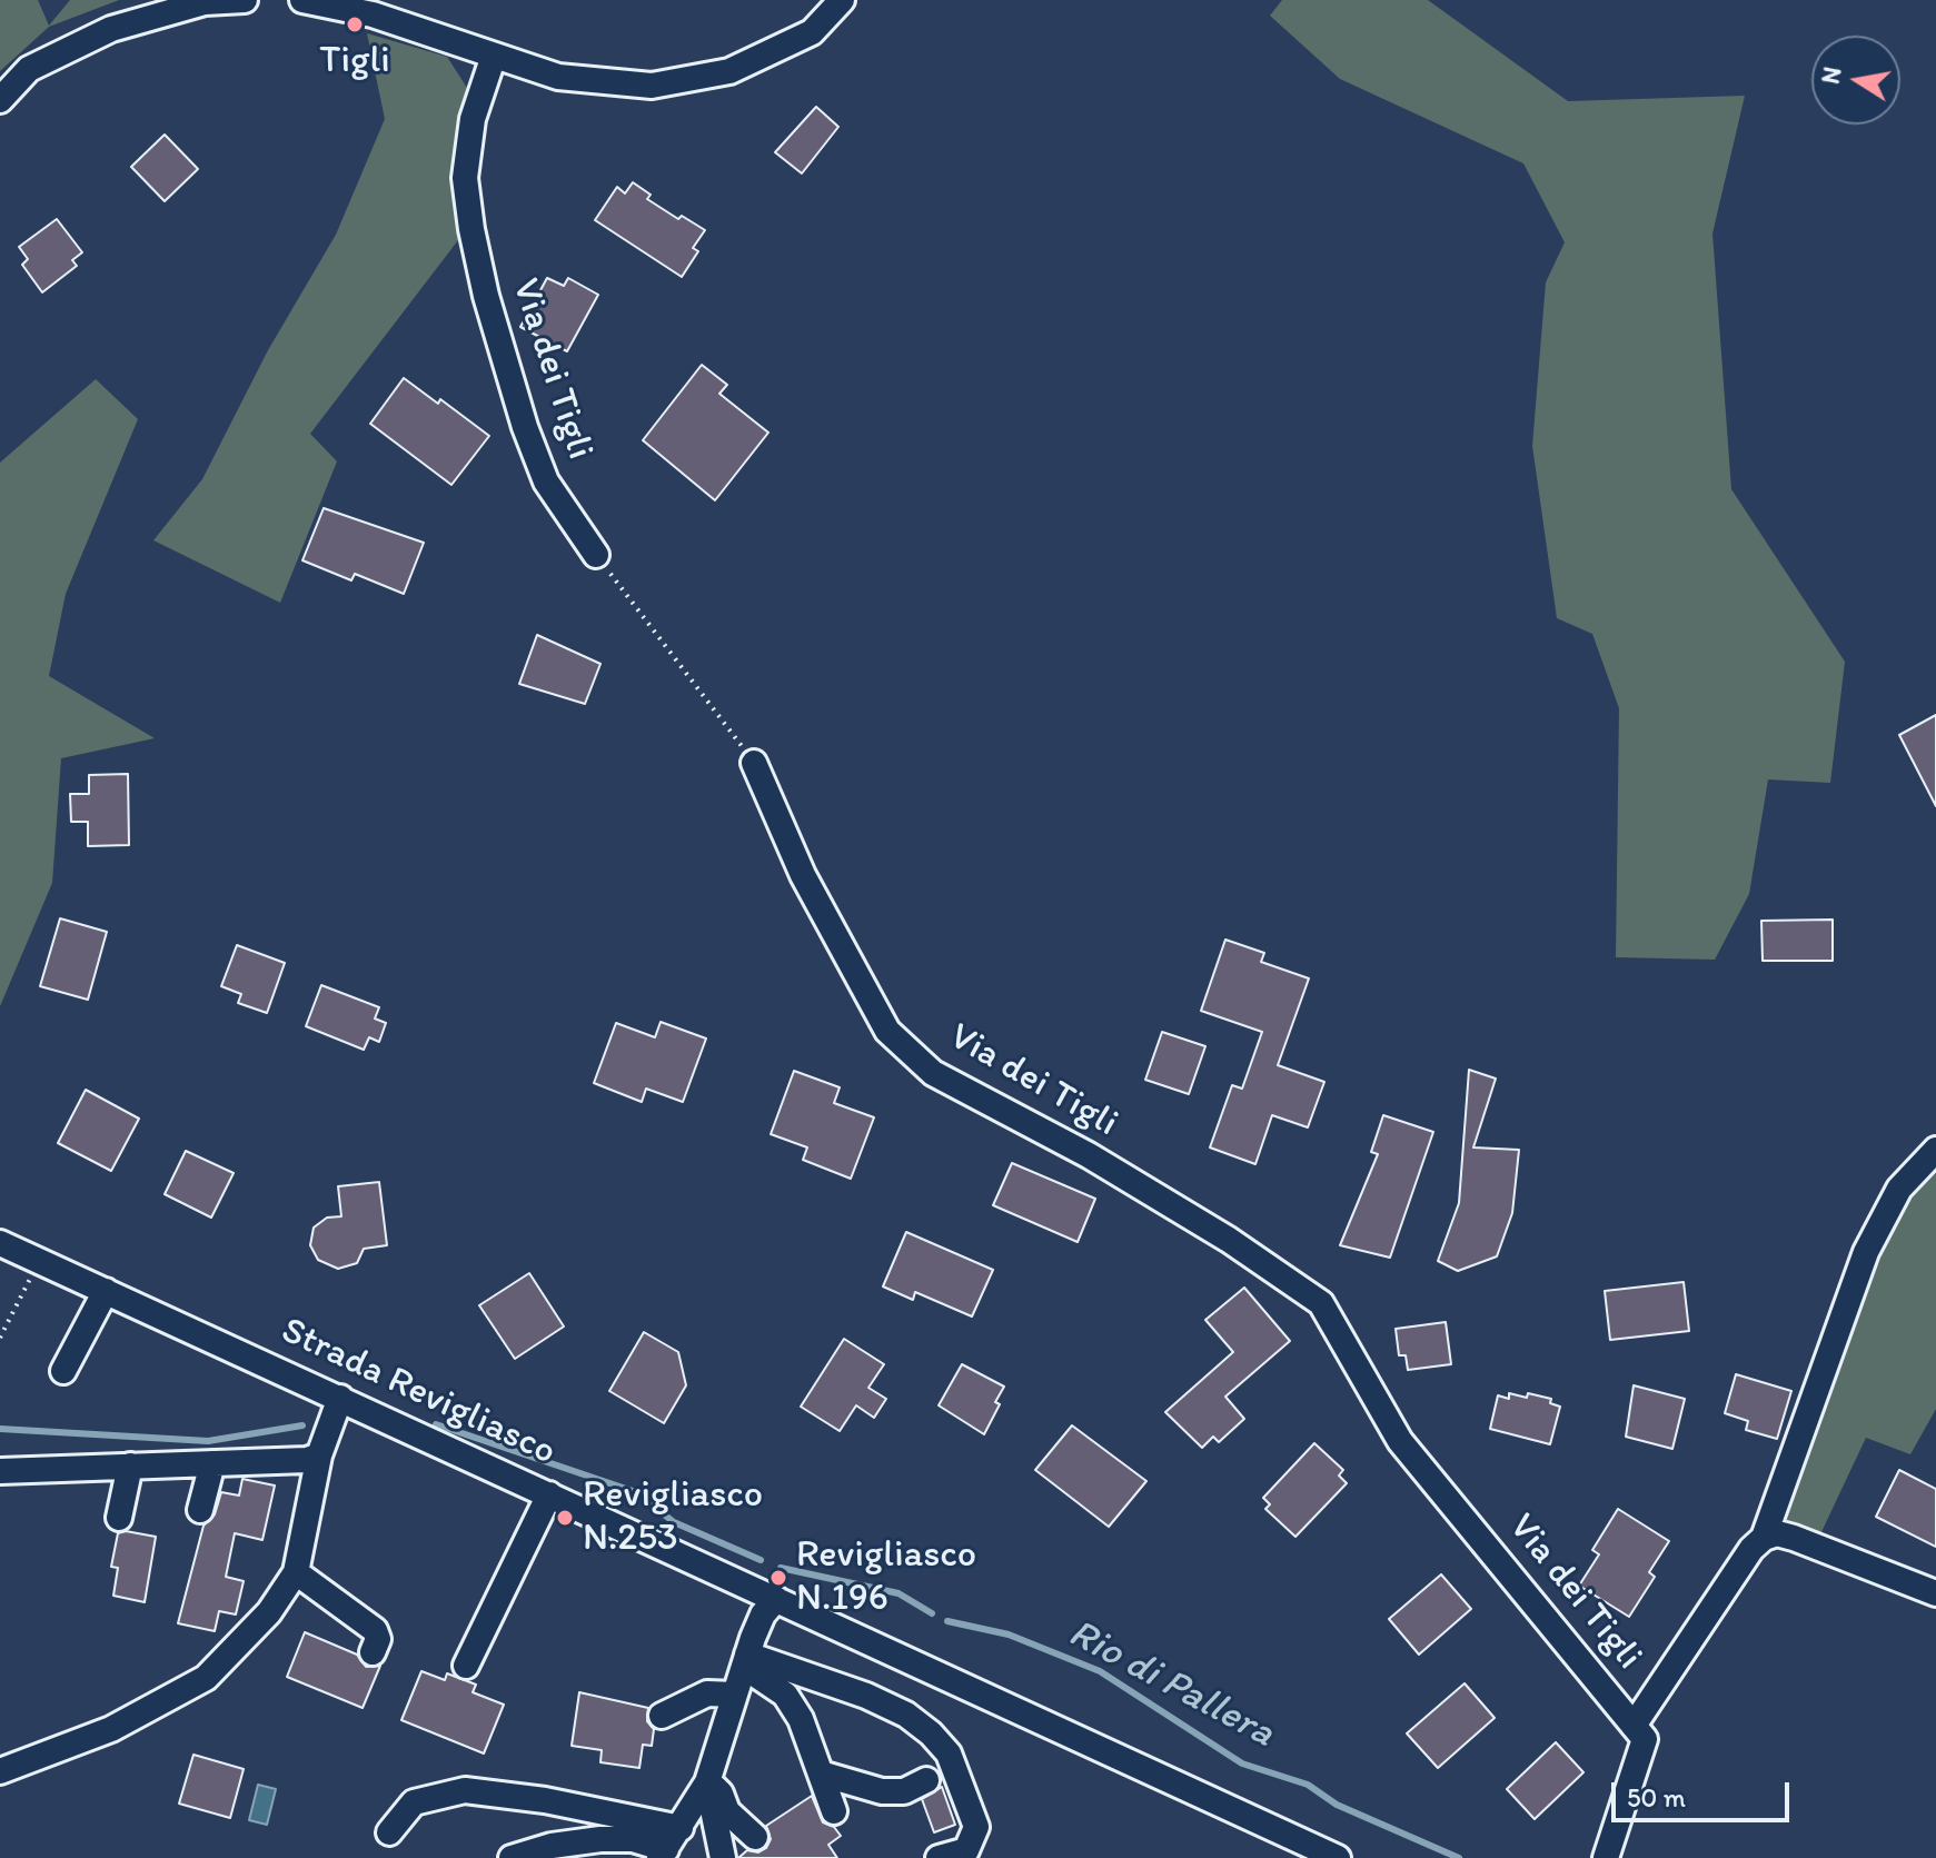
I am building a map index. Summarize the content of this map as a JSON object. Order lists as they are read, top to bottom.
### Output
{
  "streets": {
    "street": ["Via dei Tigli", "Strada Revigliasco"]
  },
  "water": ["Rio di Pallera"],
  "places": ["Tigli", "Revigliasco N.253", "Revigliasco N.196"],
  "scale_bar": "50 m",
  "north": "left"
}
